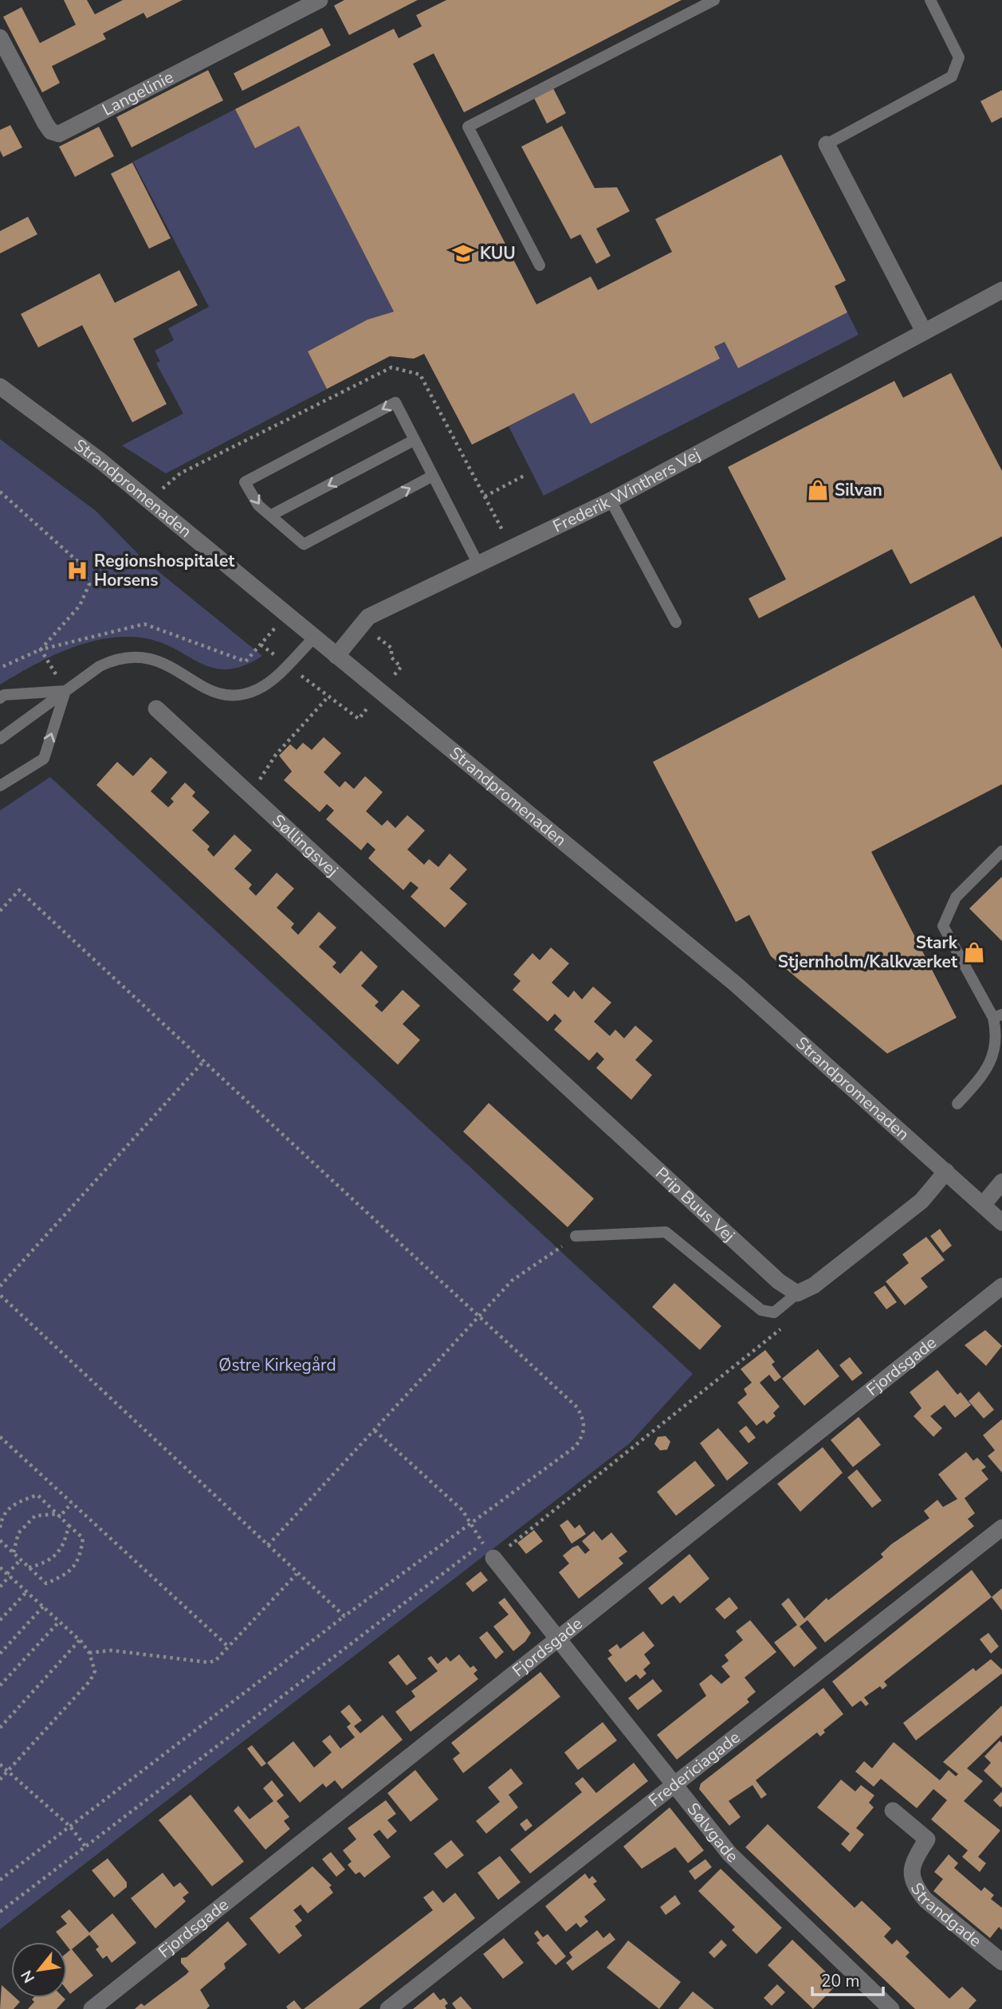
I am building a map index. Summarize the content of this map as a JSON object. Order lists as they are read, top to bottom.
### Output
{
  "streets": {
    "street": [
      "Langelinie",
      "Strandpromenaden",
      "Frederik Winthers Vej",
      "Søllingsvej",
      "Prip Buus Vej",
      "Fjordsgade",
      "Fredericiagade",
      "Sølvgade",
      "Strandgade"
    ]
  },
  "crossings": [
    ["Strandpromenaden", "Frederik Winthers Vej"],
    ["Søllingsvej", "Prip Buus Vej"],
    ["Fjordsgade", "Sølvgade"],
    ["Fredericiagade", "Sølvgade"]
  ],
  "parks": ["Østre Kirkegård"],
  "places": {
    "school or university": ["KUU"],
    "shop": ["Silvan", "Stark Stjernholm/Kalkværket"],
    "hospital": ["Regionshospitalet Horsens"]
  },
  "scale_bar": "20 m",
  "north": "bottom left"
}
